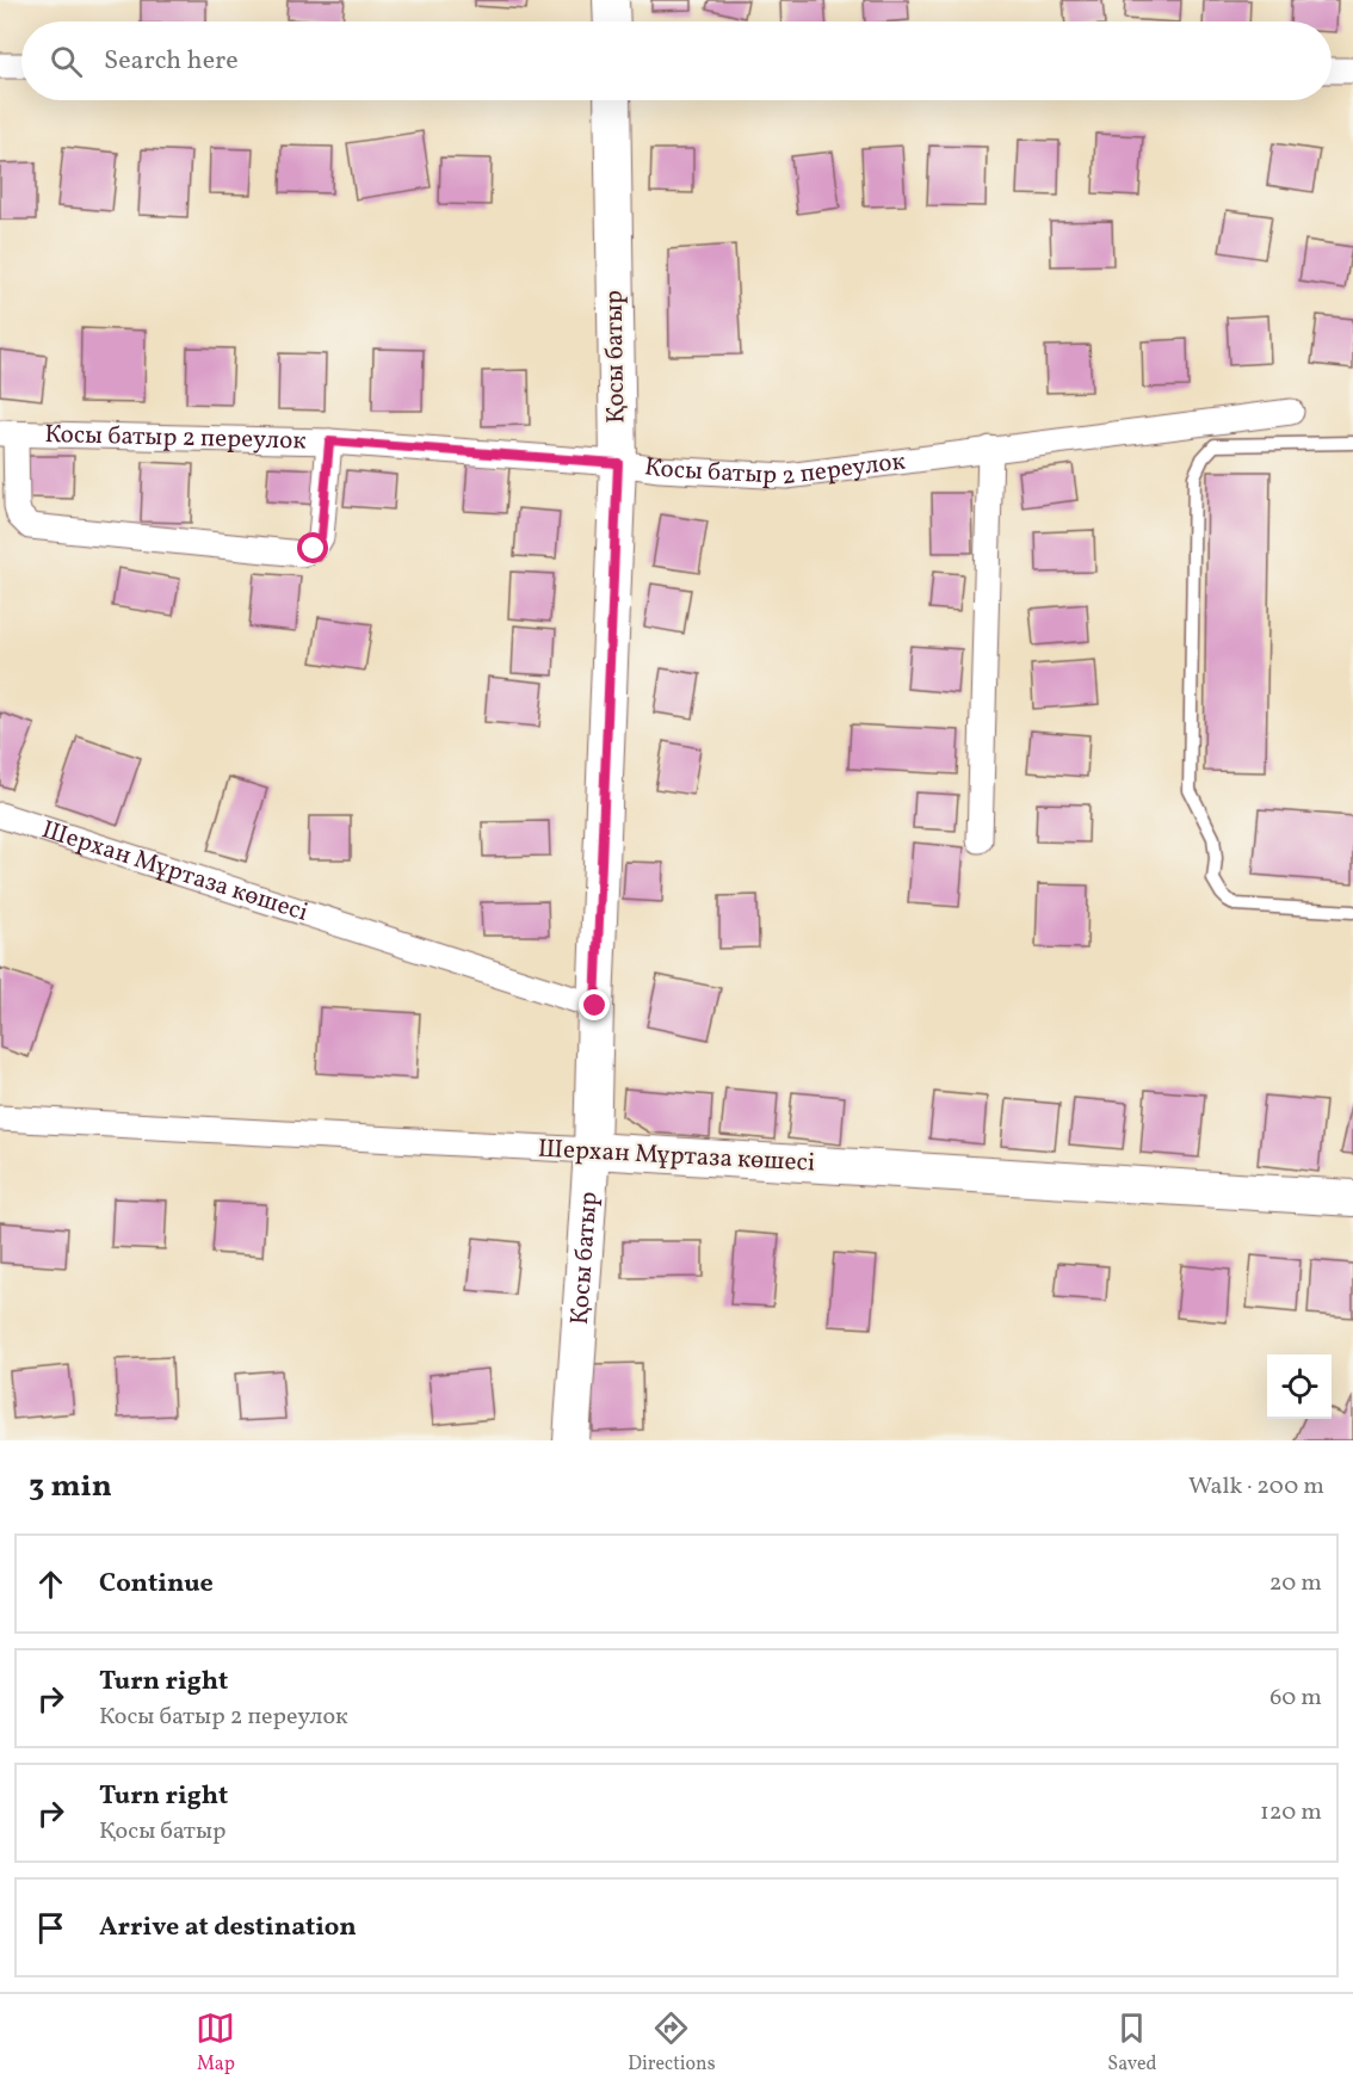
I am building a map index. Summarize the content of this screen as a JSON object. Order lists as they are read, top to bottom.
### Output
{
  "streets": {
    "street": ["Қосы батыр", "Косы батыр 2 переулок", "Шерхан Мұртаза көшесі"]
  },
  "crossings": [
    ["Қосы батыр", "Косы батыр 2 переулок"],
    ["Қосы батыр", "Шерхан Мұртаза көшесі"]
  ],
  "page": {
    "search": "Search here",
    "heading": ["3 min", "Walk · 200 m"],
    "list": [
      ["Continue", "20 m"],
      ["Turn right", "Косы батыр 2 переулок", "60 m"],
      ["Turn right", "Қосы батыр", "120 m"],
      "Arrive at destination"
    ],
    "nav": ["Map", "Directions", "Saved"]
  }
}
